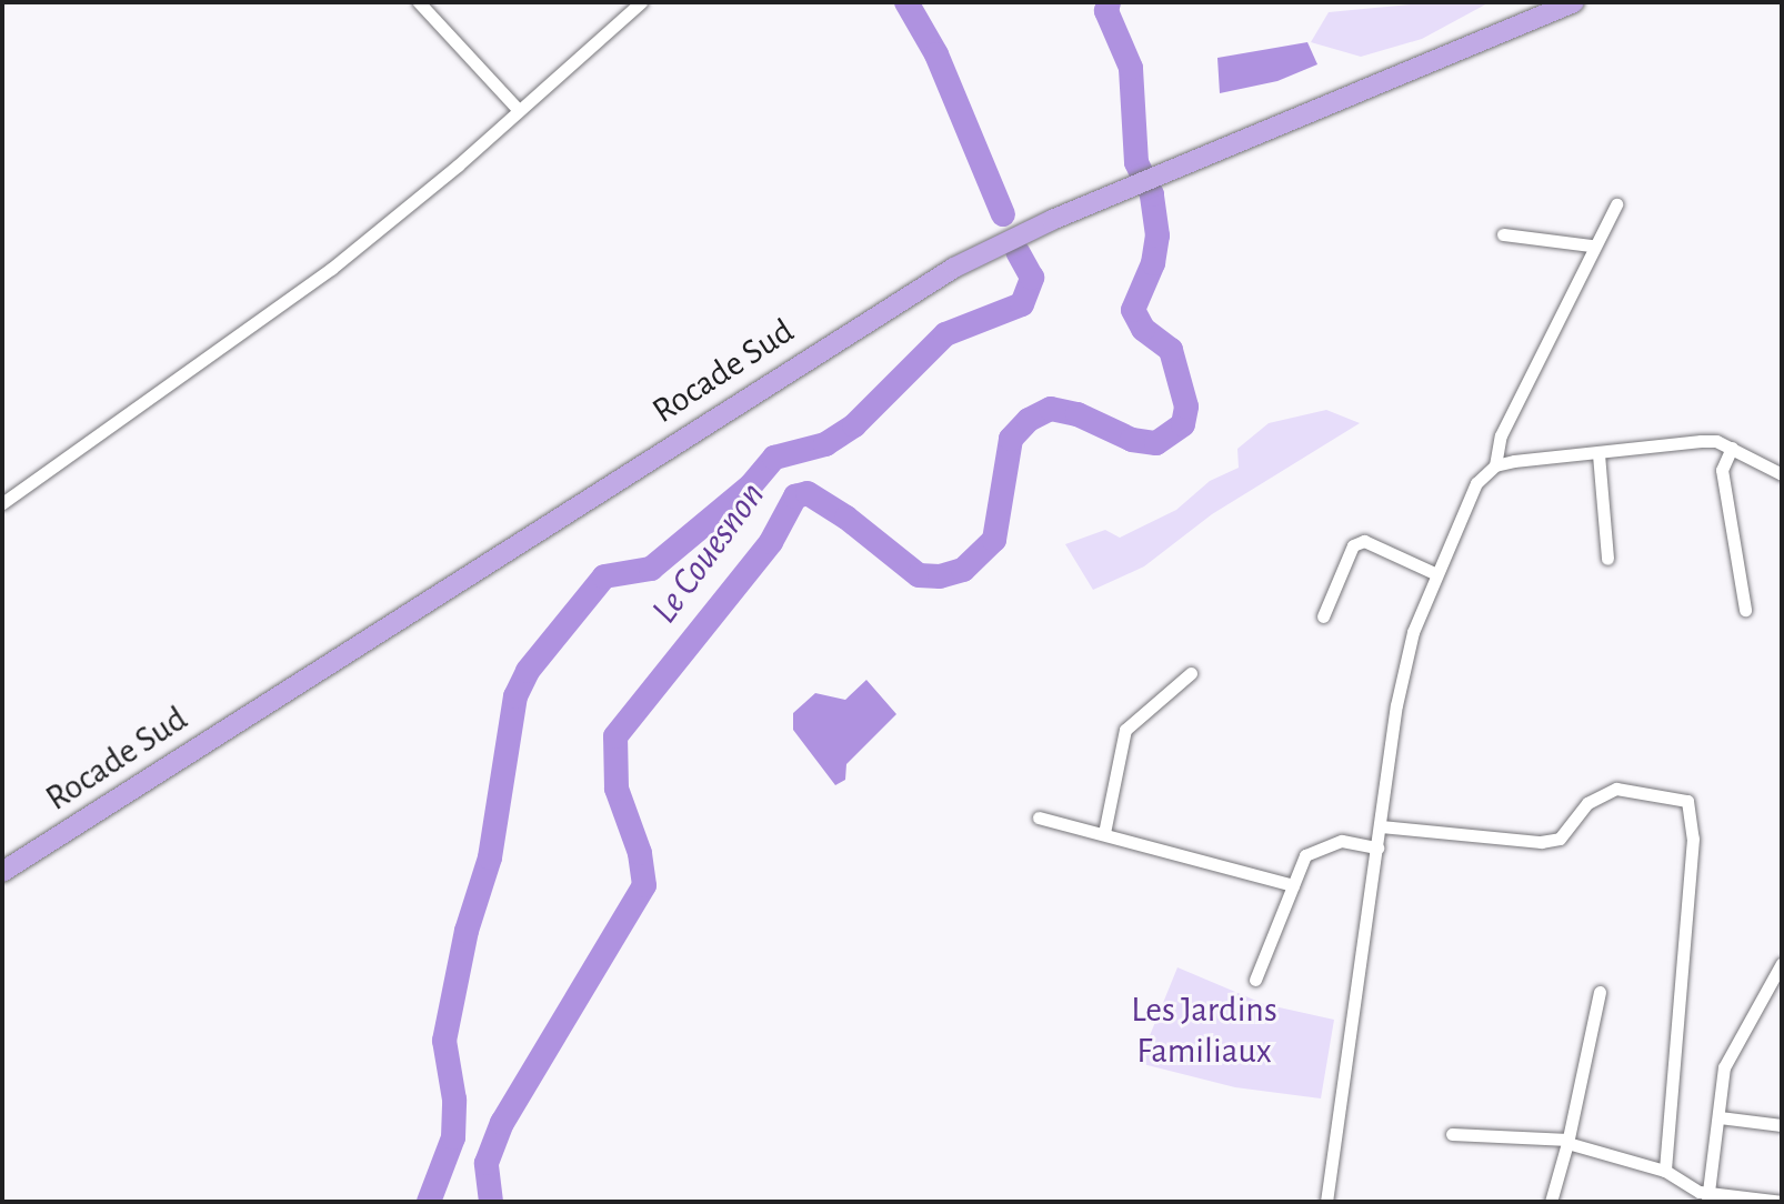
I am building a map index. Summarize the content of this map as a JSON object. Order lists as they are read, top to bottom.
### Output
{
  "streets": {
    "main road": ["Rocade Sud"]
  },
  "water": ["Le Couesnon"],
  "parks": ["Les Jardins Familiaux"]
}
